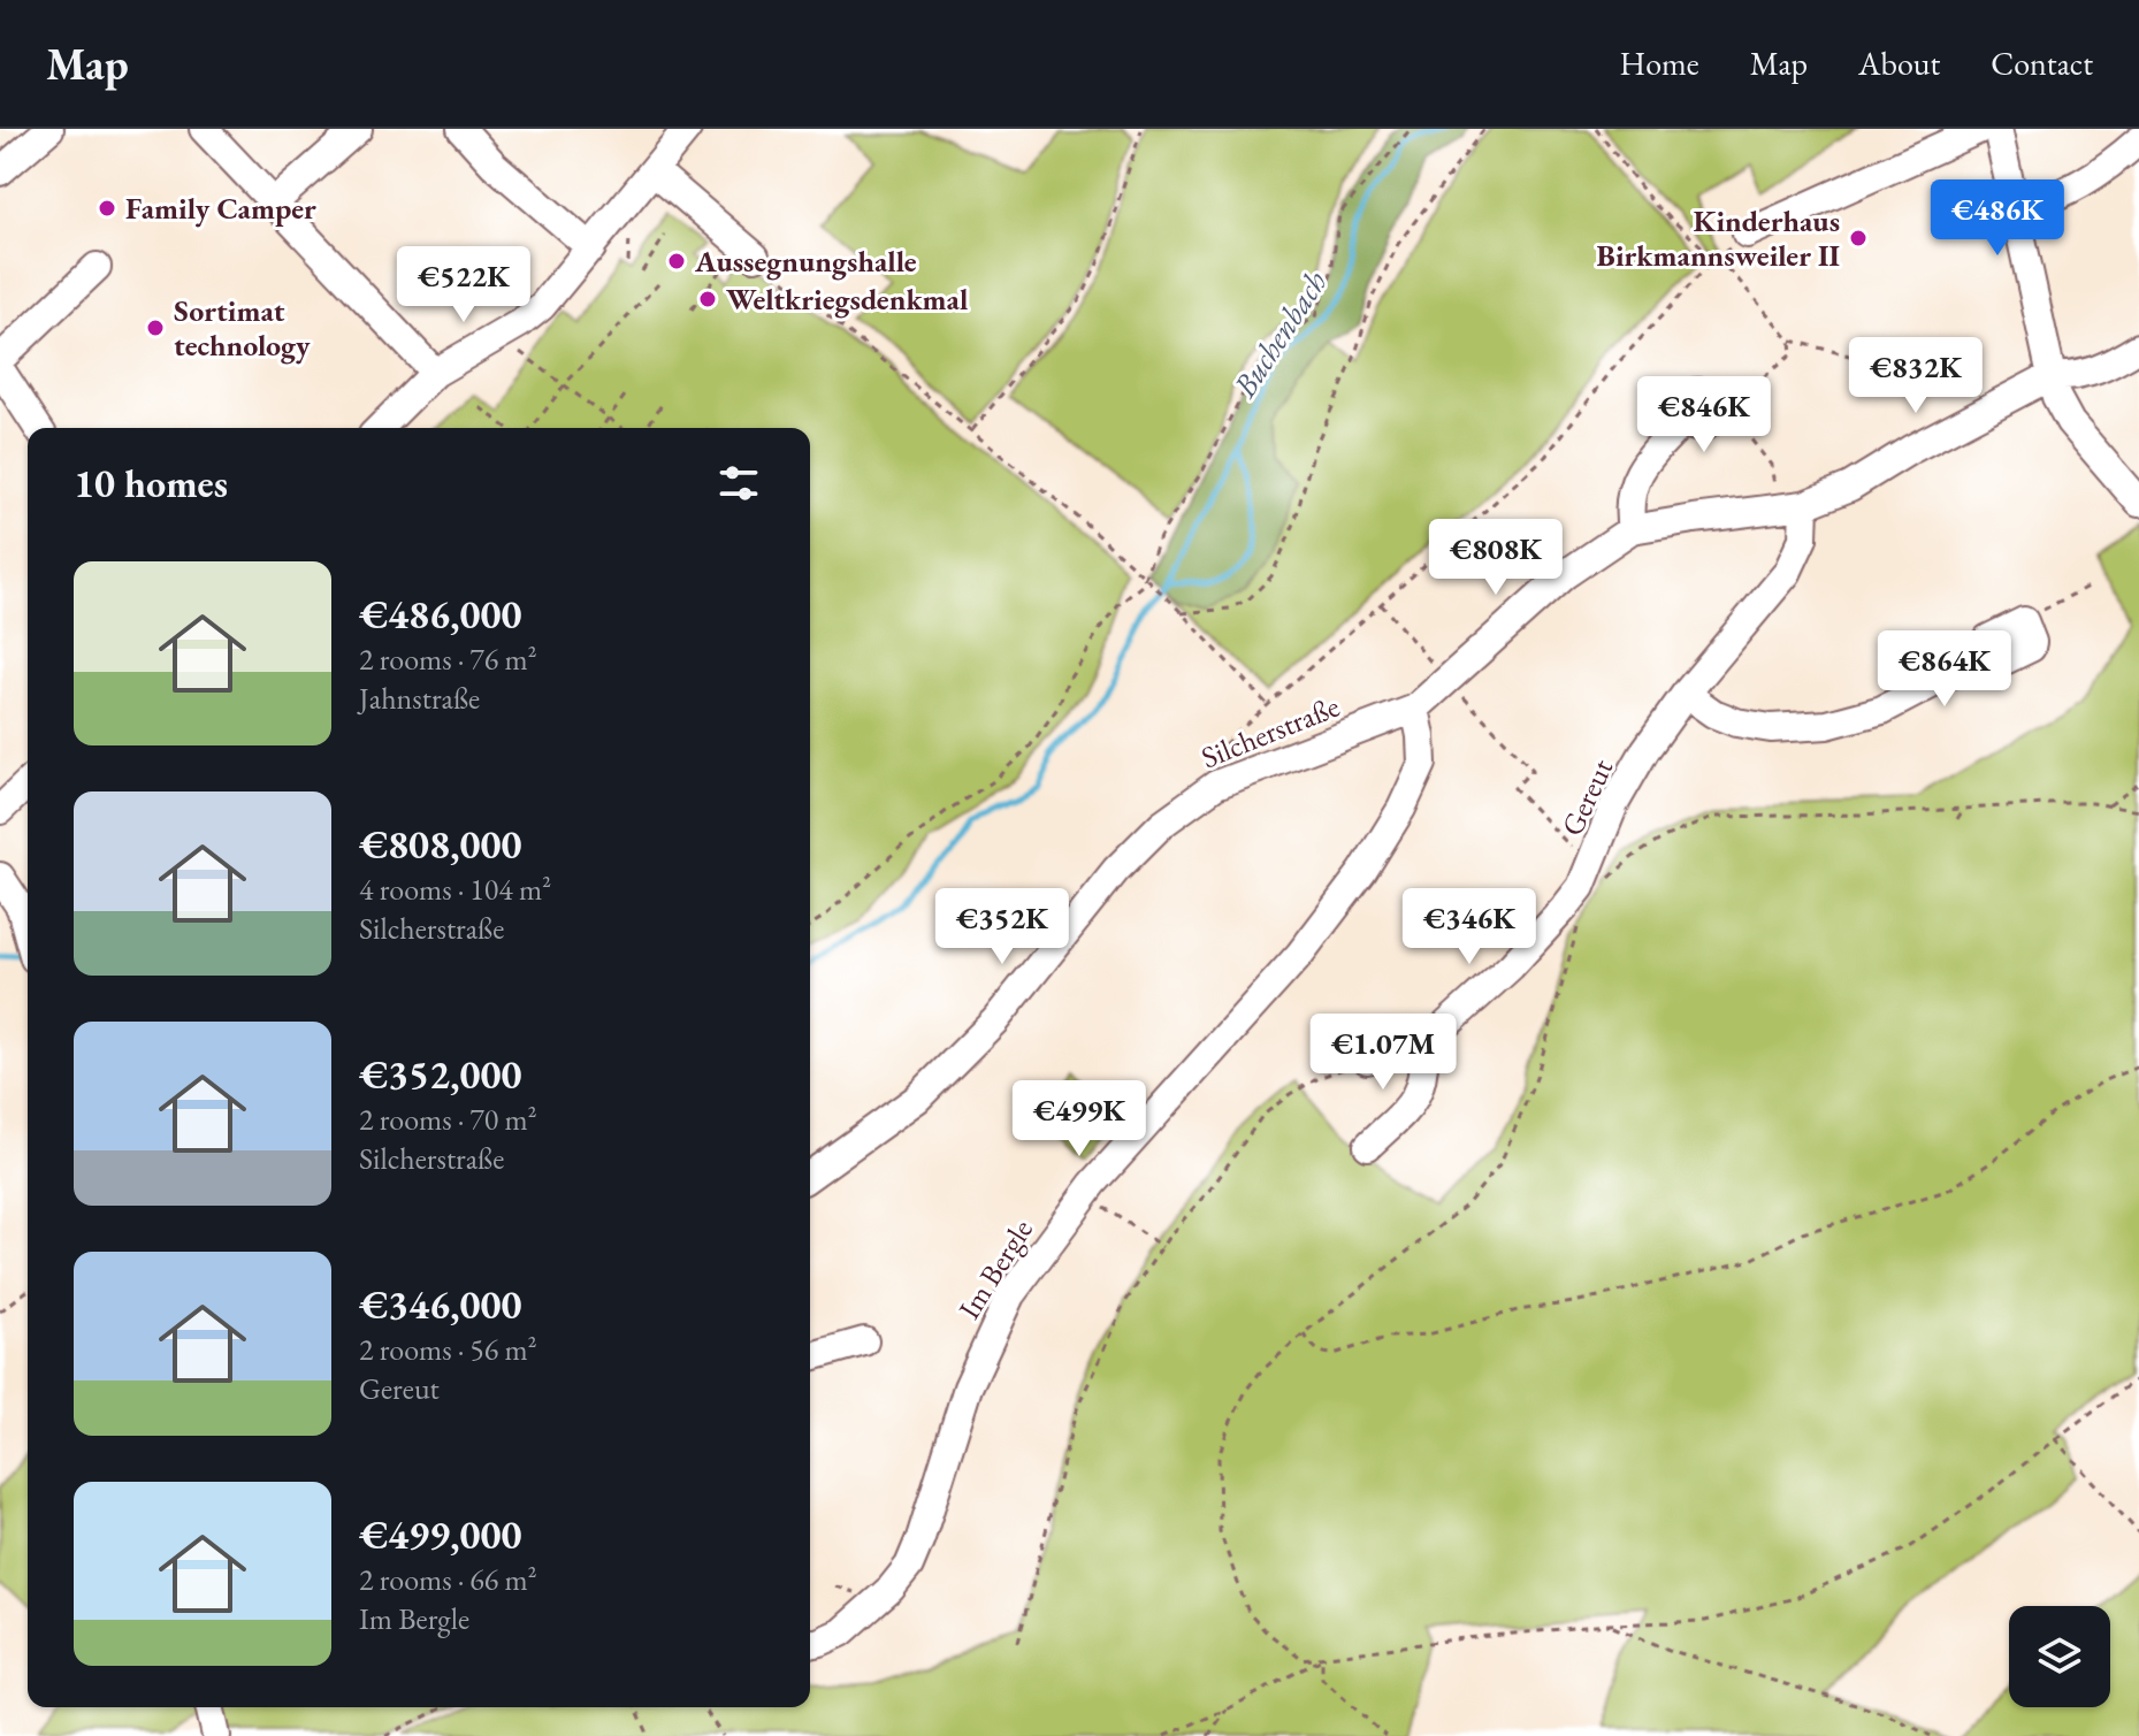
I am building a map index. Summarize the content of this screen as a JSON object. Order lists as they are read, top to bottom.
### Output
{
  "streets": {
    "street": ["Silcherstraße", "Gereut", "Im Bergle"]
  },
  "crossings": [
    ["Silcherstraße", "Gereut"],
    ["Silcherstraße", "Im Bergle"]
  ],
  "water": ["Buchenbach"],
  "places": [
    "Family Camper",
    "Kinderhaus Birkmannsweiler II",
    "Aussegnungshalle",
    "Weltkriegsdenkmal",
    "Sortimat technology"
  ],
  "page": {
    "header": "Map",
    "nav": [
      "Home",
      "Map",
      "About",
      "Contact"
    ],
    "price": [
      "€486K",
      "€522K",
      "€832K",
      "€846K",
      "€808K",
      "€864K",
      "€352K",
      "€346K",
      "€1.07M",
      "€499K"
    ],
    "heading": "10 homes",
    "list": [
      {
        "name": "€486,000",
        "note": "2 rooms · 76 m² · Jahnstraße"
      },
      {
        "name": "€808,000",
        "note": "4 rooms · 104 m² · Silcherstraße"
      },
      {
        "name": "€352,000",
        "note": "2 rooms · 70 m² · Silcherstraße"
      },
      {
        "name": "€346,000",
        "note": "2 rooms · 56 m² · Gereut"
      },
      {
        "name": "€499,000",
        "note": "2 rooms · 66 m² · Im Bergle"
      }
    ]
  }
}
